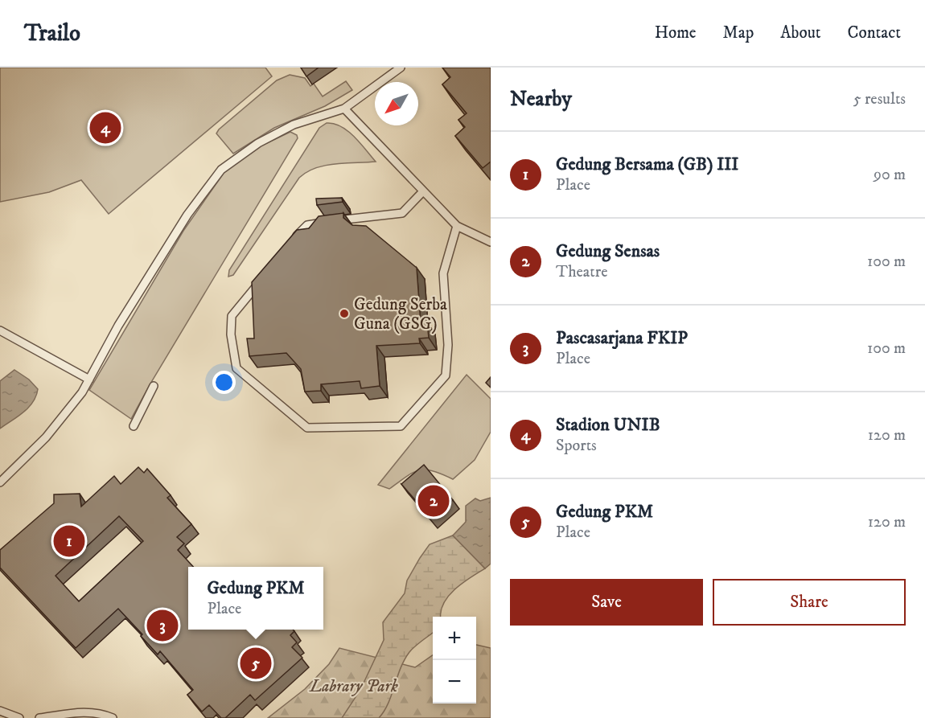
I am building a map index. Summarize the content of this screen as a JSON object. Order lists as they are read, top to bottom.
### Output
{
  "parks": ["Labrary Park"],
  "places": ["Gedung Serba Guna (GSG)"],
  "north": "bottom left",
  "page": {
    "header": "Trailo",
    "nav": [
      "Home",
      "Map",
      "About",
      "Contact"
    ],
    "heading": ["Nearby", "5 results"],
    "pins": [
      "4",
      "2",
      "1",
      "3",
      "5"
    ],
    "list": [
      {
        "mark": "1",
        "name": "Gedung Bersama (GB) III",
        "note": "Place",
        "value": "90 m"
      },
      {
        "mark": "2",
        "name": "Gedung Sensas",
        "note": "Theatre",
        "value": "100 m"
      },
      {
        "mark": "3",
        "name": "Pascasarjana FKIP",
        "note": "Place",
        "value": "100 m"
      },
      {
        "mark": "4",
        "name": "Stadion UNIB",
        "note": "Sports",
        "value": "120 m"
      },
      {
        "mark": "5",
        "name": "Gedung PKM",
        "note": "Place",
        "value": "120 m"
      }
    ],
    "buttons": ["Save", "Share"],
    "popup": ["Gedung PKM", "Place"],
    "map_buttons": ["+", "−"]
  }
}
